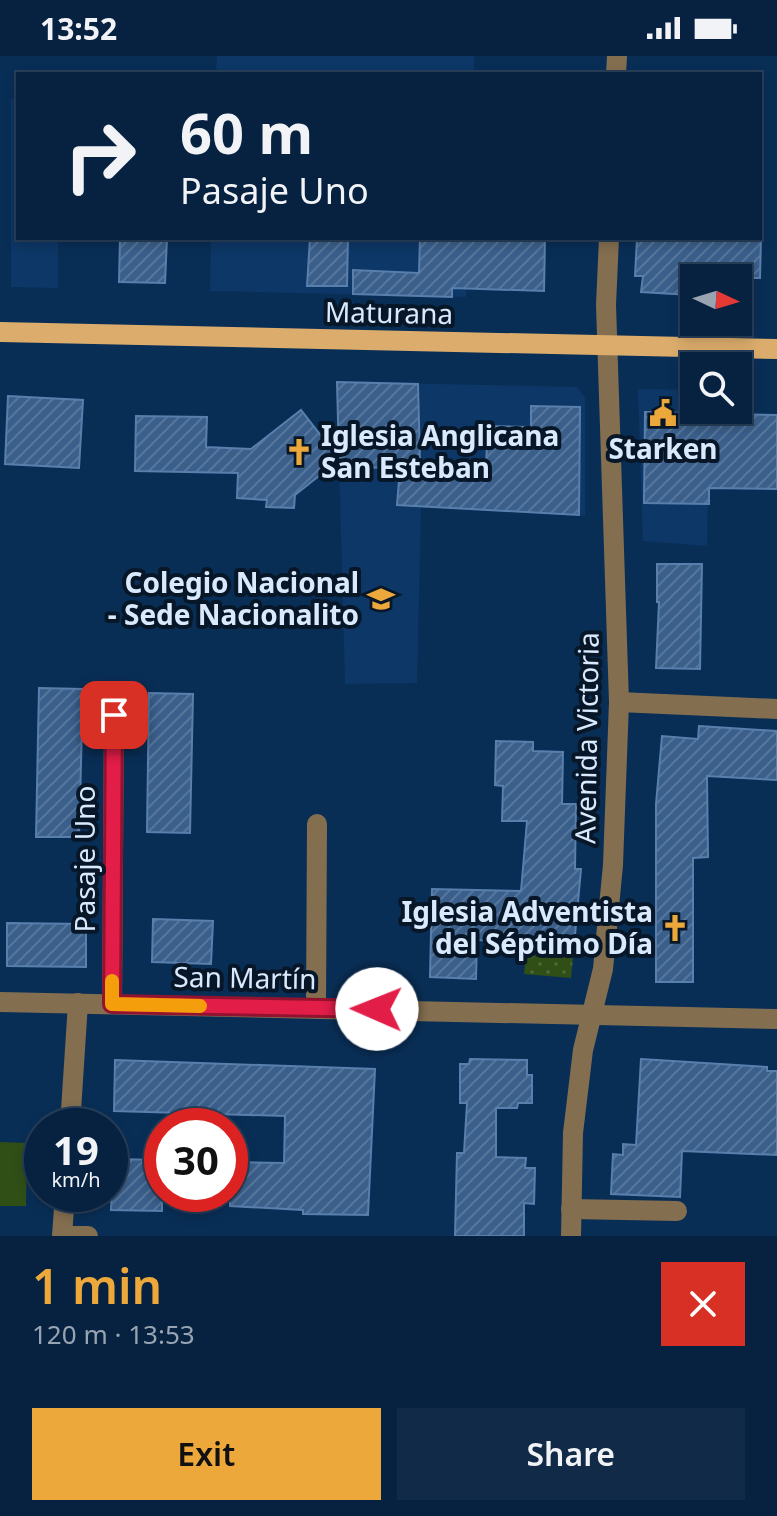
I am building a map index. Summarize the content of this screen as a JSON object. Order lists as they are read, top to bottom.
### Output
{
  "streets": {
    "main road": ["Maturana"],
    "street": ["Avenida Victoria", "Pasaje Uno", "San Martín"]
  },
  "crossings": [
    ["Maturana", "Avenida Victoria"],
    ["Avenida Victoria", "San Martín"],
    ["Pasaje Uno", "San Martín"]
  ],
  "places": {
    "public building": ["Starken"],
    "church": ["Iglesia Anglicana San Esteban", "Iglesia Adventista del Séptimo Día"],
    "school or university": ["Colegio Nacional - Sede Nacionalito"]
  },
  "north": "right",
  "page": {
    "status": "13:52",
    "turn": ["60 m", "Pasaje Uno"],
    "speed": "19 km/h",
    "limit": "30",
    "heading": ["1 min", "120 m · 13:53"],
    "buttons": ["Exit", "Share"]
  }
}
